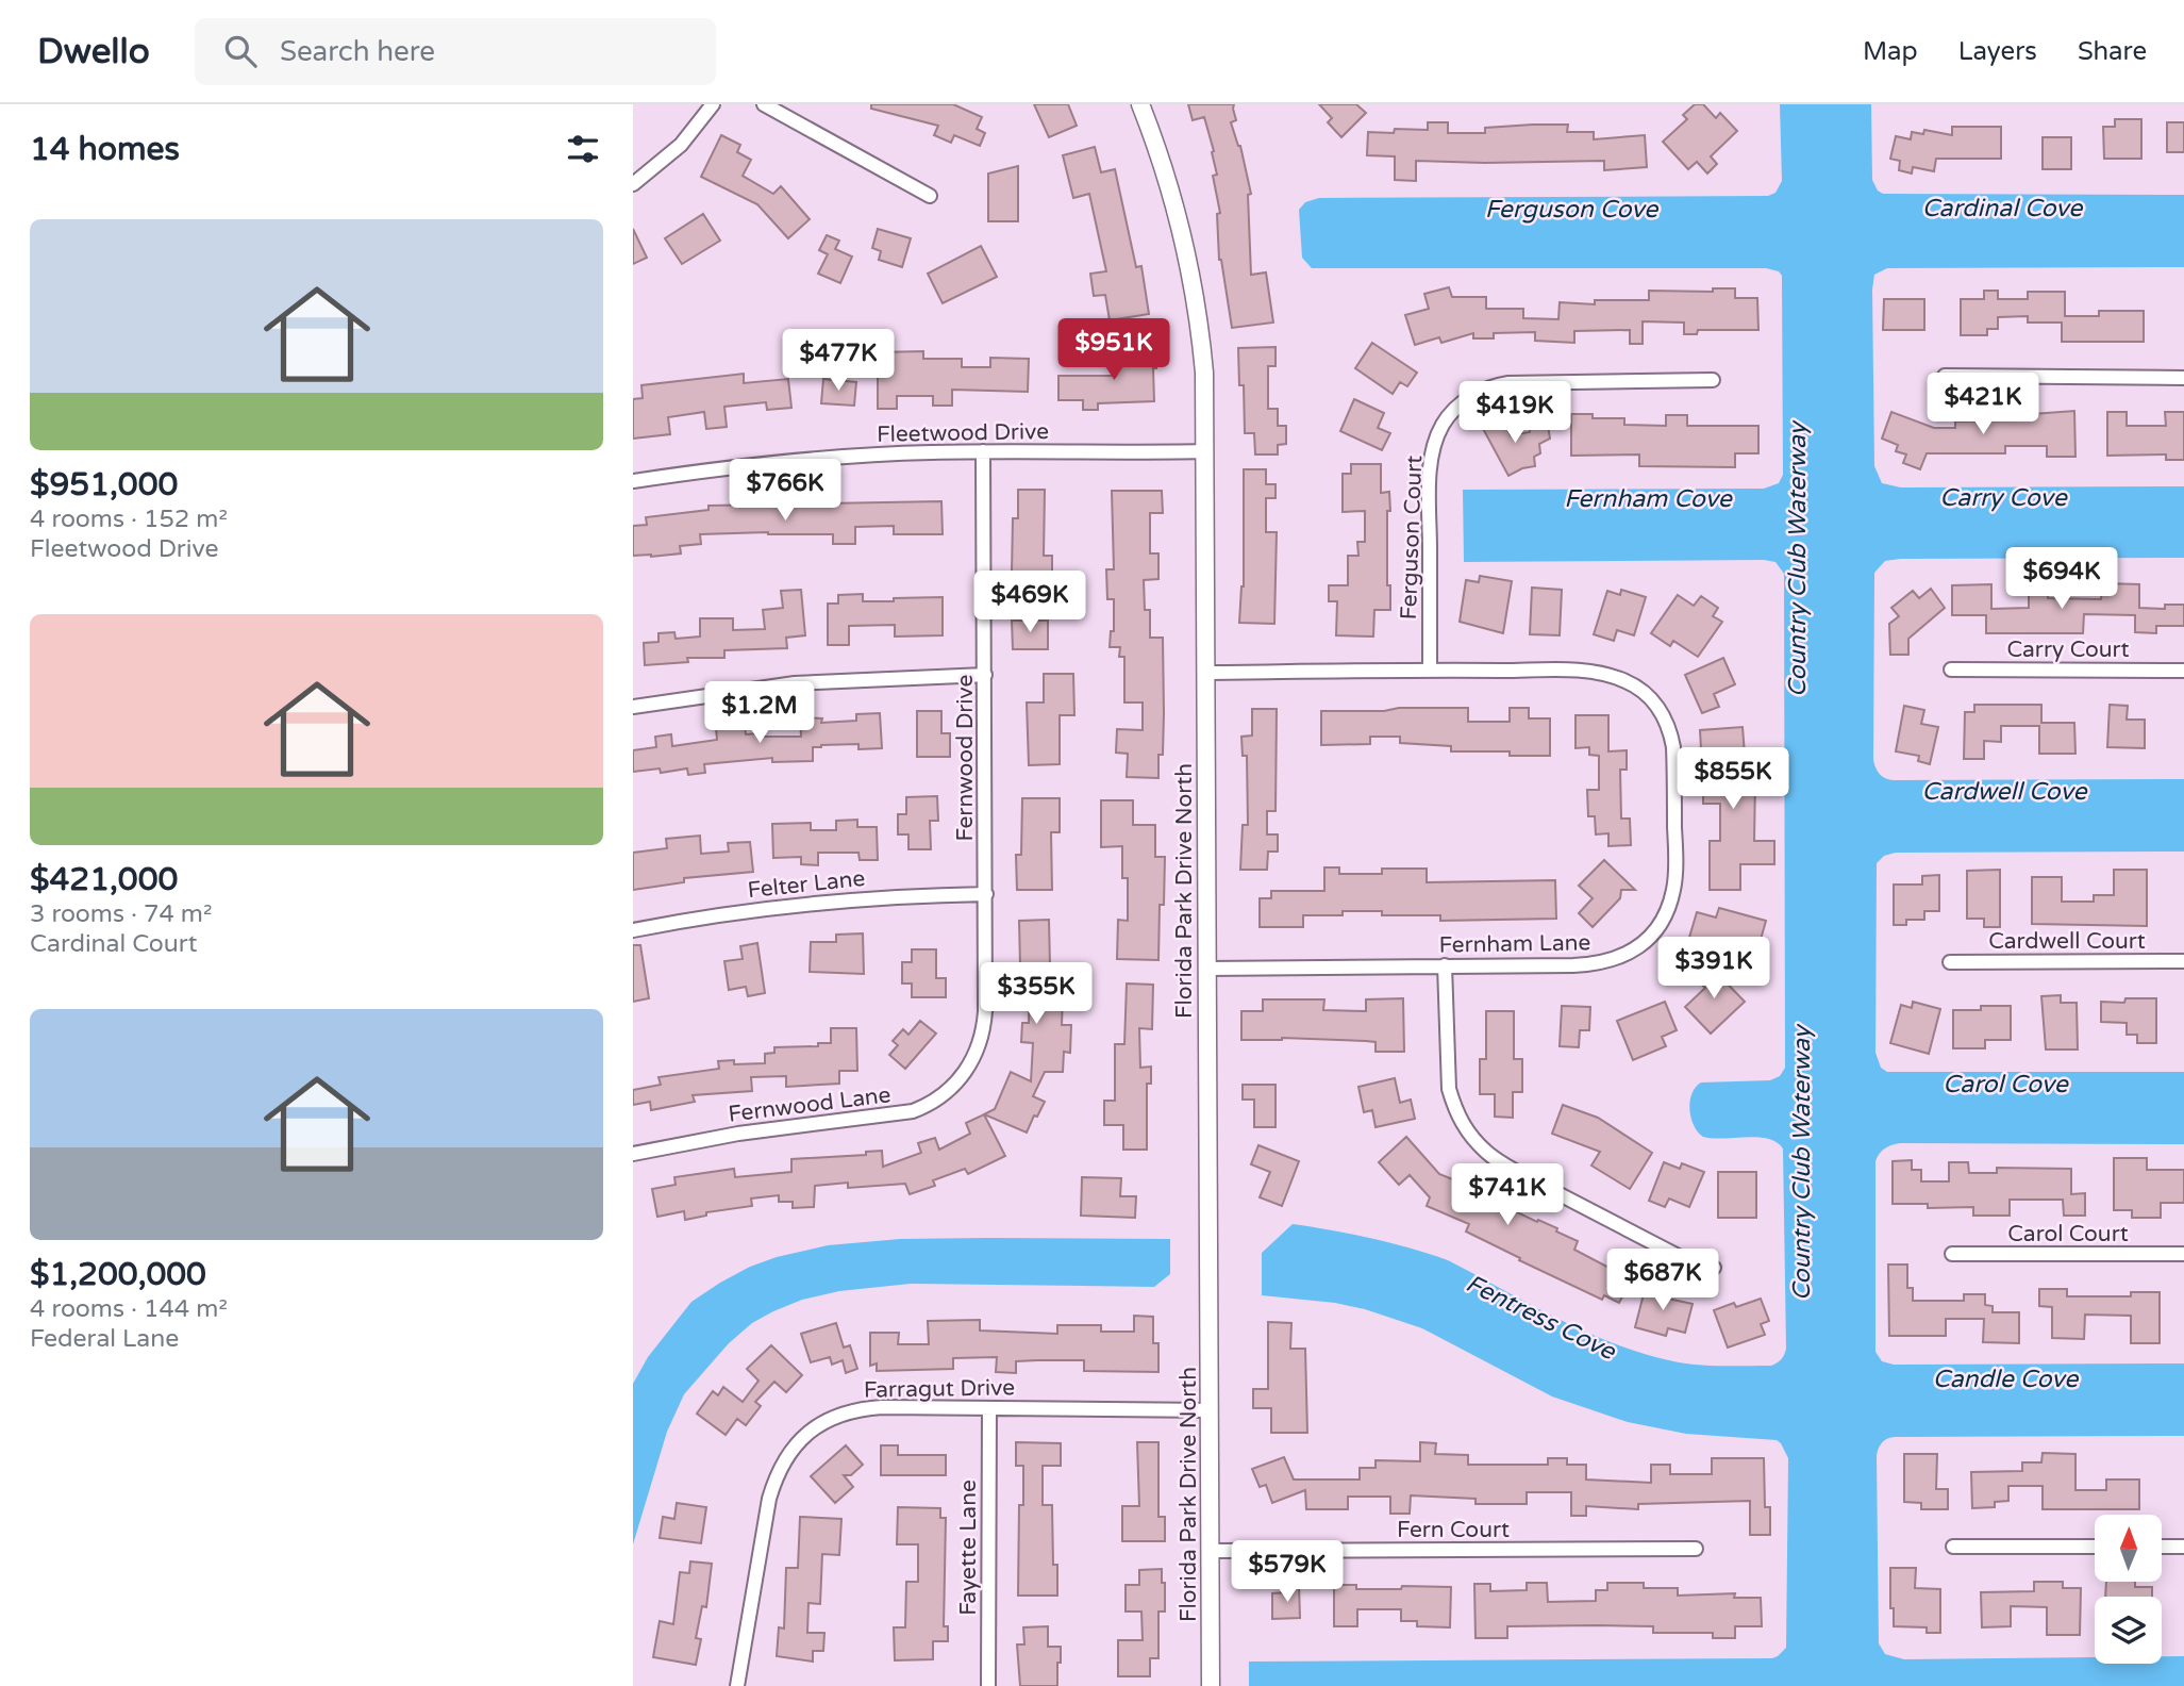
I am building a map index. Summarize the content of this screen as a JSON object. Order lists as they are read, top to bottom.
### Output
{
  "streets": {
    "street": [
      "Fleetwood Drive",
      "Ferguson Court",
      "Carry Court",
      "Fernwood Drive",
      "Felter Lane",
      "Florida Park Drive North",
      "Cardwell Court",
      "Fernham Lane",
      "Fernwood Lane",
      "Carol Court",
      "Farragut Drive",
      "Fern Court",
      "Fayette Lane"
    ]
  },
  "crossings": [
    ["Fleetwood Drive", "Fernwood Drive"],
    ["Fleetwood Drive", "Florida Park Drive North"],
    ["Ferguson Court", "Fernham Lane"],
    ["Fernwood Drive", "Felter Lane"],
    ["Fernwood Drive", "Fernwood Lane"],
    ["Florida Park Drive North", "Fernham Lane"],
    ["Florida Park Drive North", "Farragut Drive"],
    ["Florida Park Drive North", "Fern Court"],
    ["Farragut Drive", "Fayette Lane"]
  ],
  "water": [
    "Cardinal Cove",
    "Ferguson Cove",
    "Carry Cove",
    "Fernham Cove",
    "Country Club Waterway",
    "Cardwell Cove",
    "Carol Cove",
    "Fentress Cove",
    "Candle Cove"
  ],
  "north": "top",
  "page": {
    "header": "Dwello",
    "search": "Search here",
    "nav": ["Map", "Layers", "Share"],
    "heading": "14 homes",
    "list": [
      {
        "name": "$951,000",
        "note": "4 rooms · 152 m² · Fleetwood Drive"
      },
      {
        "name": "$421,000",
        "note": "3 rooms · 74 m² · Cardinal Court"
      },
      {
        "name": "$1,200,000",
        "note": "4 rooms · 144 m² · Federal Lane"
      }
    ],
    "price": [
      "$951K",
      "$477K",
      "$421K",
      "$419K",
      "$766K",
      "$694K",
      "$469K",
      "$1.2M",
      "$855K",
      "$391K",
      "$355K",
      "$741K",
      "$687K",
      "$579K"
    ]
  }
}
